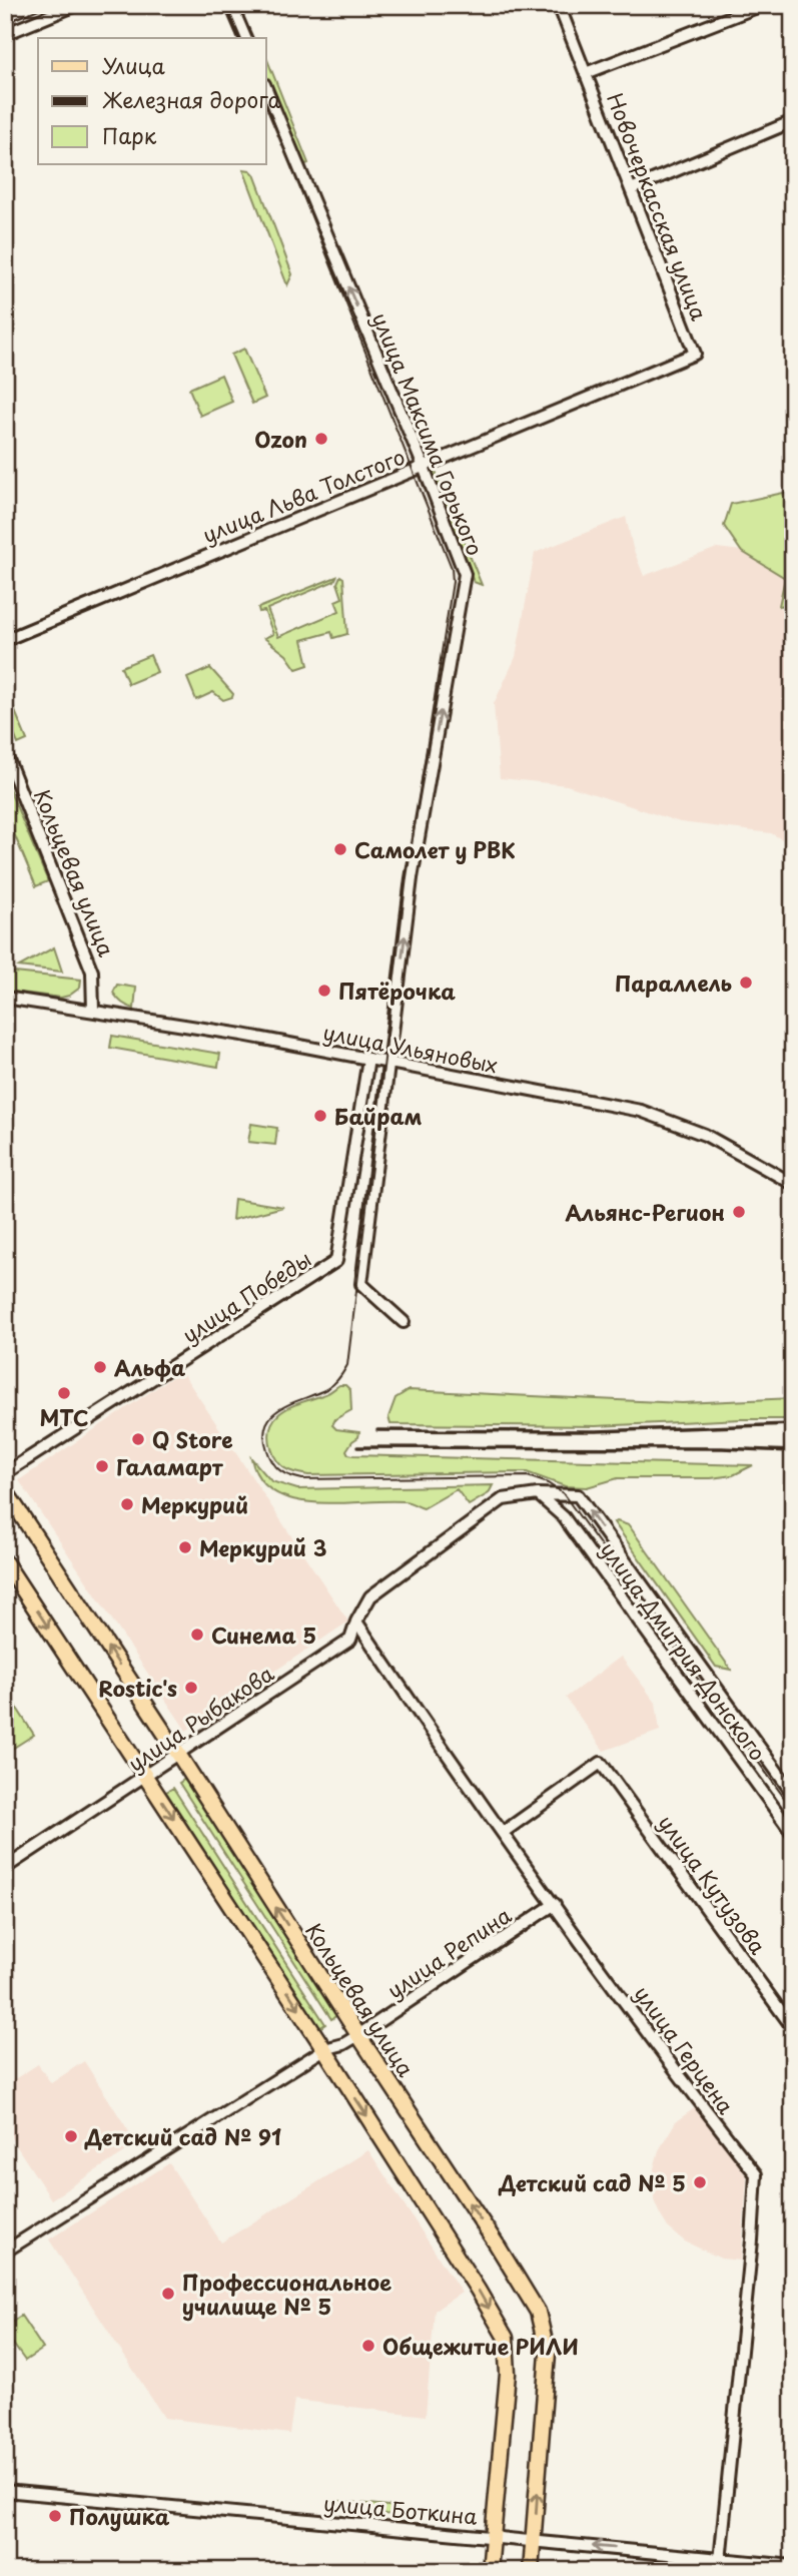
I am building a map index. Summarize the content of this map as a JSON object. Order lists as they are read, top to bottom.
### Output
{
  "streets": {
    "main road": ["Кольцевая улица"],
    "street": [
      "Новочеркасская улица",
      "улица Максима Горького",
      "улица Льва Толстого",
      "улица Ульяновых",
      "улица Победы",
      "улица Дмитрия Донского",
      "улица Рыбакова",
      "улица Кутузова",
      "улица Репина",
      "улица Герцена",
      "улица Боткина"
    ]
  },
  "crossings": [
    ["Новочеркасская улица", "улица Льва Толстого"],
    ["улица Максима Горького", "улица Льва Толстого"],
    ["улица Максима Горького", "улица Ульяновых"],
    ["Кольцевая улица", "улица Ульяновых"],
    ["Кольцевая улица", "улица Рыбакова"],
    ["Кольцевая улица", "улица Репина"],
    ["Кольцевая улица", "улица Боткина"],
    ["улица Ульяновых", "улица Победы"],
    ["улица Дмитрия Донского", "улица Рыбакова"],
    ["улица Рыбакова", "улица Герцена"],
    ["улица Кутузова", "улица Герцена"],
    ["улица Репина", "улица Герцена"],
    ["улица Герцена", "улица Боткина"]
  ],
  "one_way": ["улица Максима Горького", "Кольцевая улица"],
  "places": [
    "Ozon",
    "Самолет у РВК",
    "Параллель",
    "Пятёрочка",
    "Байрам",
    "Альянс-Регион",
    "Альфа",
    "МТС",
    "Q Store",
    "Галамарт",
    "Меркурий",
    "Меркурий 3",
    "Синема 5",
    "Rostic's",
    "Детский сад № 91",
    "Детский сад № 5",
    "Профессиональное училище № 5",
    "Общежитие РИЛИ",
    "Полушка"
  ],
  "legend": ["Улица", "Железная дорога", "Парк"]
}
